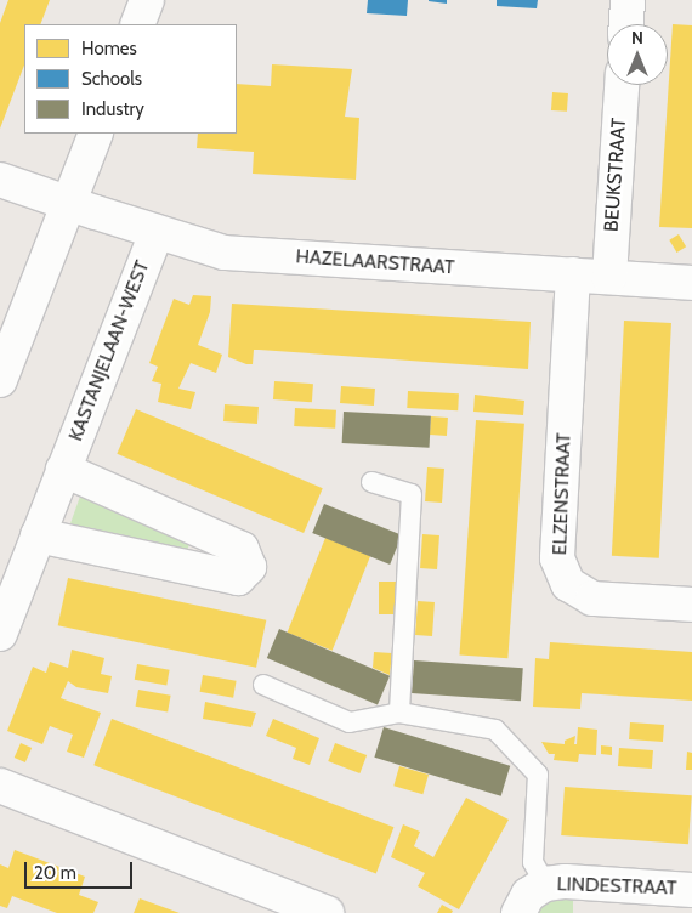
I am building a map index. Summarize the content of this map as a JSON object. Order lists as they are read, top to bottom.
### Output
{
  "streets": {
    "street": [
      "BEUKSTRAAT",
      "HAZELAARSTRAAT",
      "KASTANJELAAN-WEST",
      "ELZENSTRAAT",
      "LINDESTRAAT"
    ]
  },
  "crossings": [
    ["BEUKSTRAAT", "HAZELAARSTRAAT"],
    ["HAZELAARSTRAAT", "KASTANJELAAN-WEST"],
    ["HAZELAARSTRAAT", "ELZENSTRAAT"]
  ],
  "legend": ["Homes", "Schools", "Industry"],
  "scale_bar": "20 m",
  "north": "top"
}
